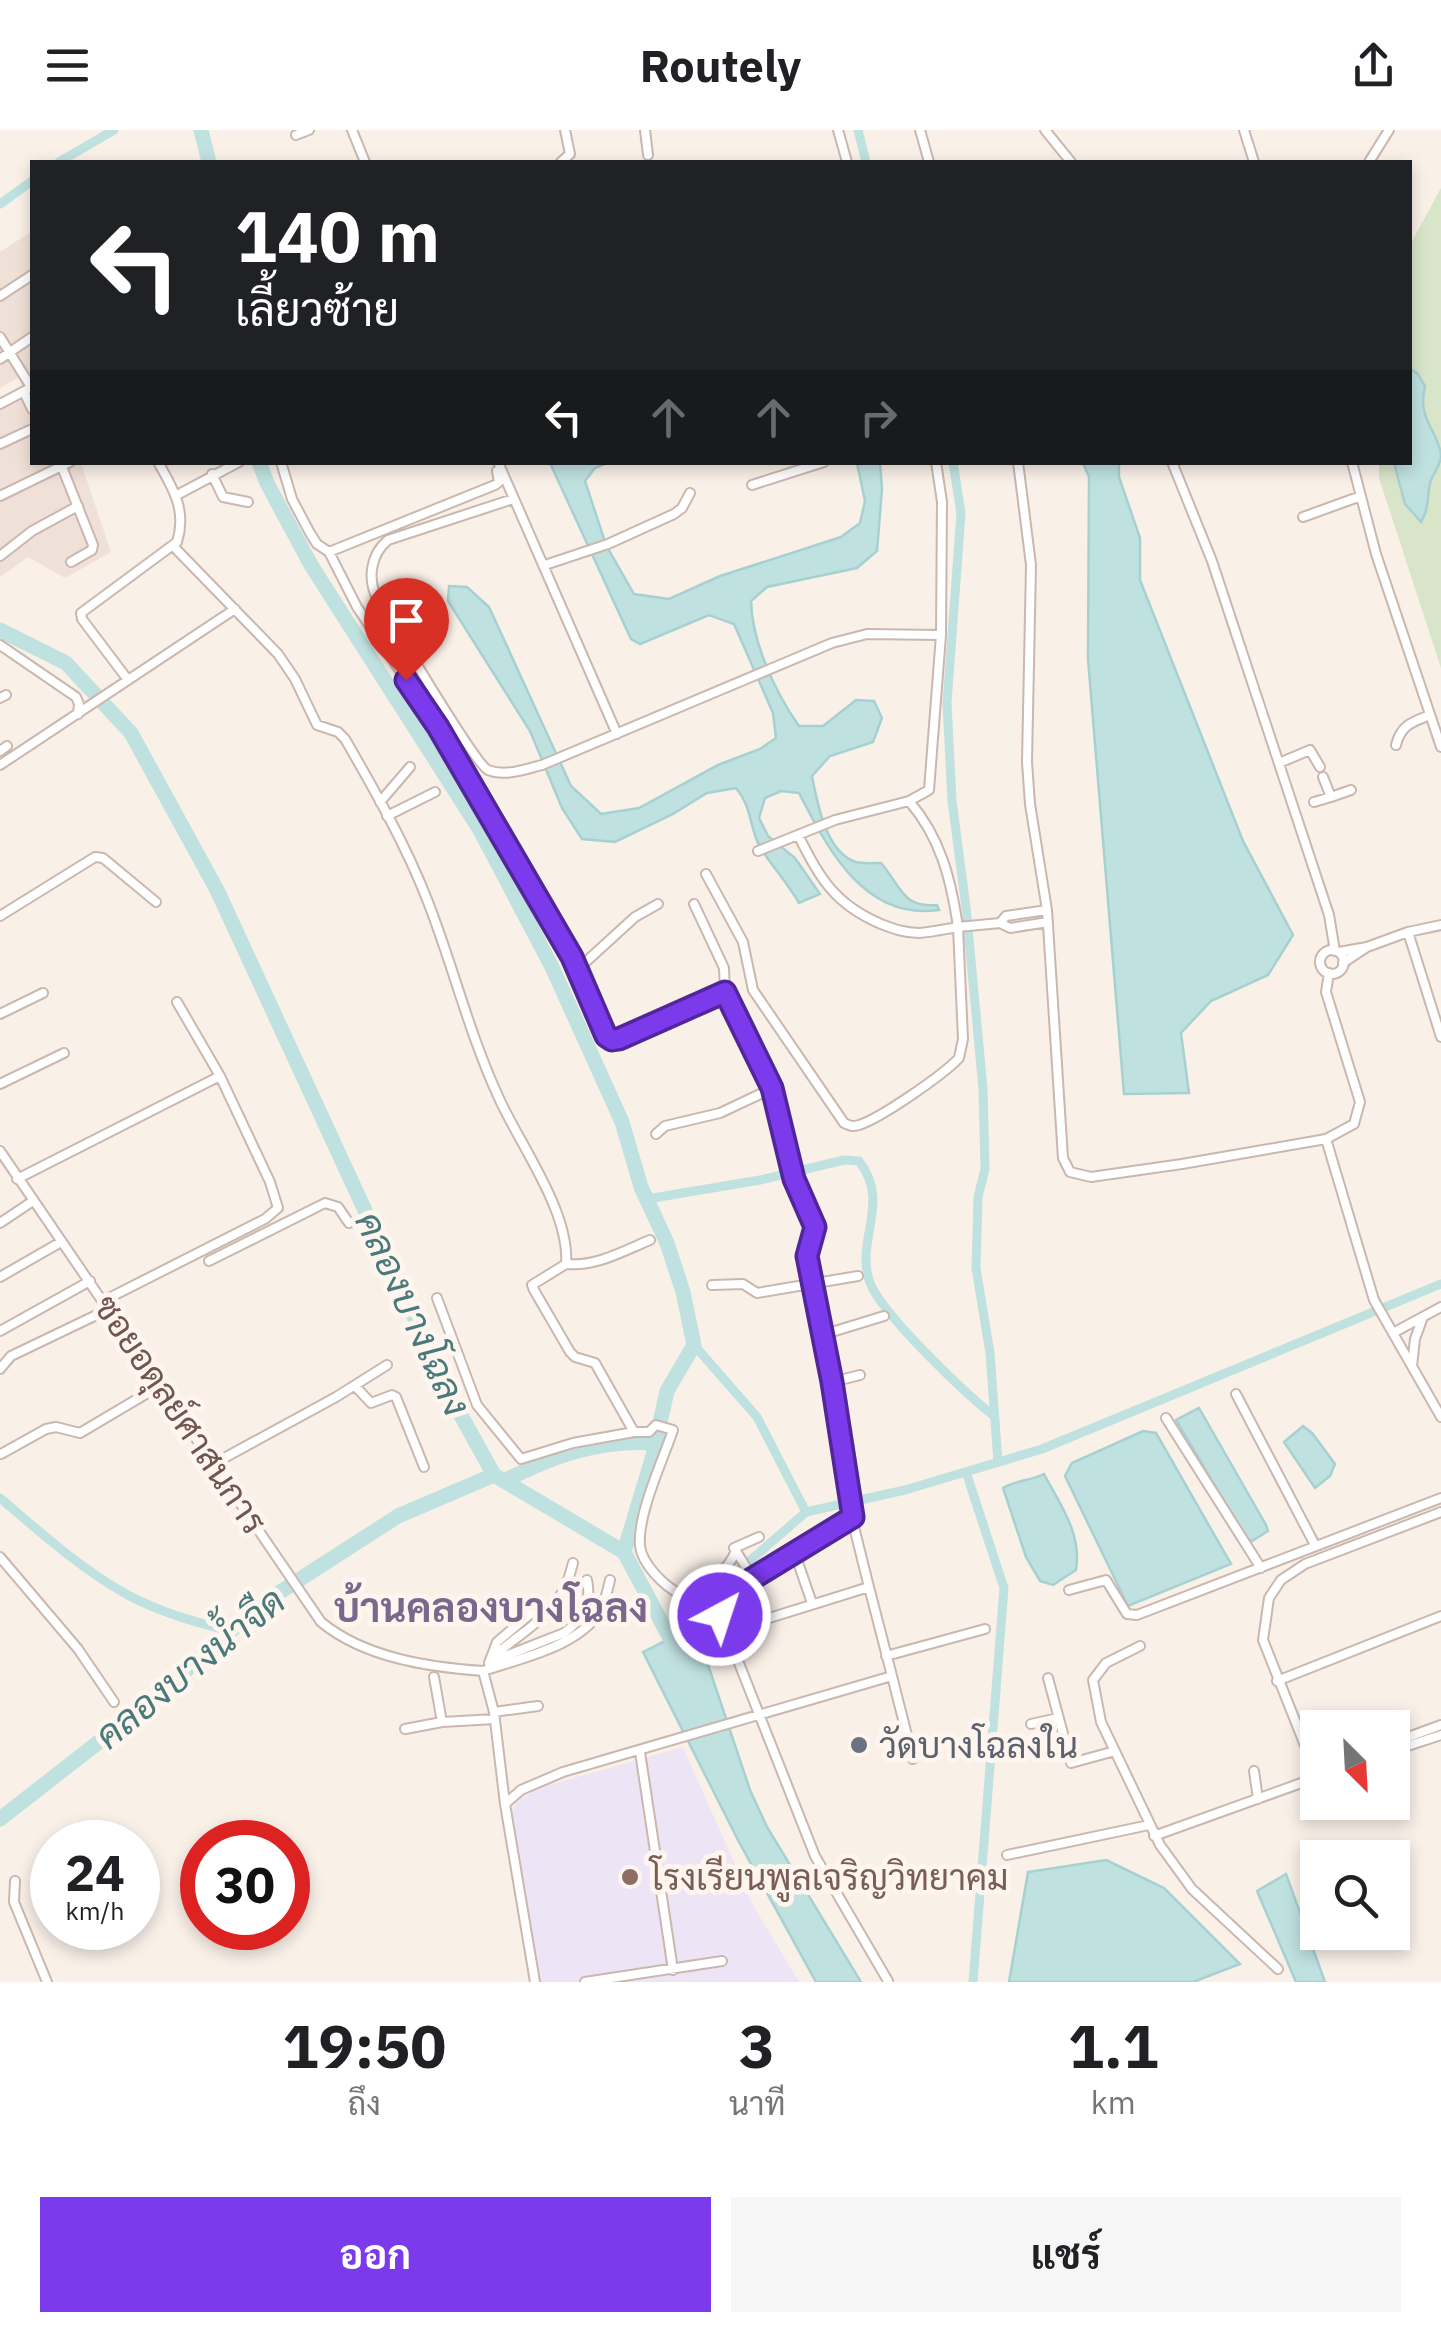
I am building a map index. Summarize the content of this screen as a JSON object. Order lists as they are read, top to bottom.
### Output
{
  "streets": {
    "street": ["ซอยอดุลย์ศาสนการ"]
  },
  "districts": ["บ้านคลองบางโฉลง"],
  "water": ["คลองบางโฉลง", "คลองบางน้ำจืด"],
  "places": ["วัดบางโฉลงใน", "โรงเรียนพูลเจริญวิทยาคม"],
  "north": "bottom right",
  "page": {
    "header": "Routely",
    "turn": ["140 m", "เลี้ยวซ้าย"],
    "speed": "24 km/h",
    "limit": "30",
    "eta": [
      "19:50",
      "ถึง",
      "3",
      "นาที",
      "1.1",
      "km"
    ],
    "buttons": ["ออก", "แชร์"]
  }
}
